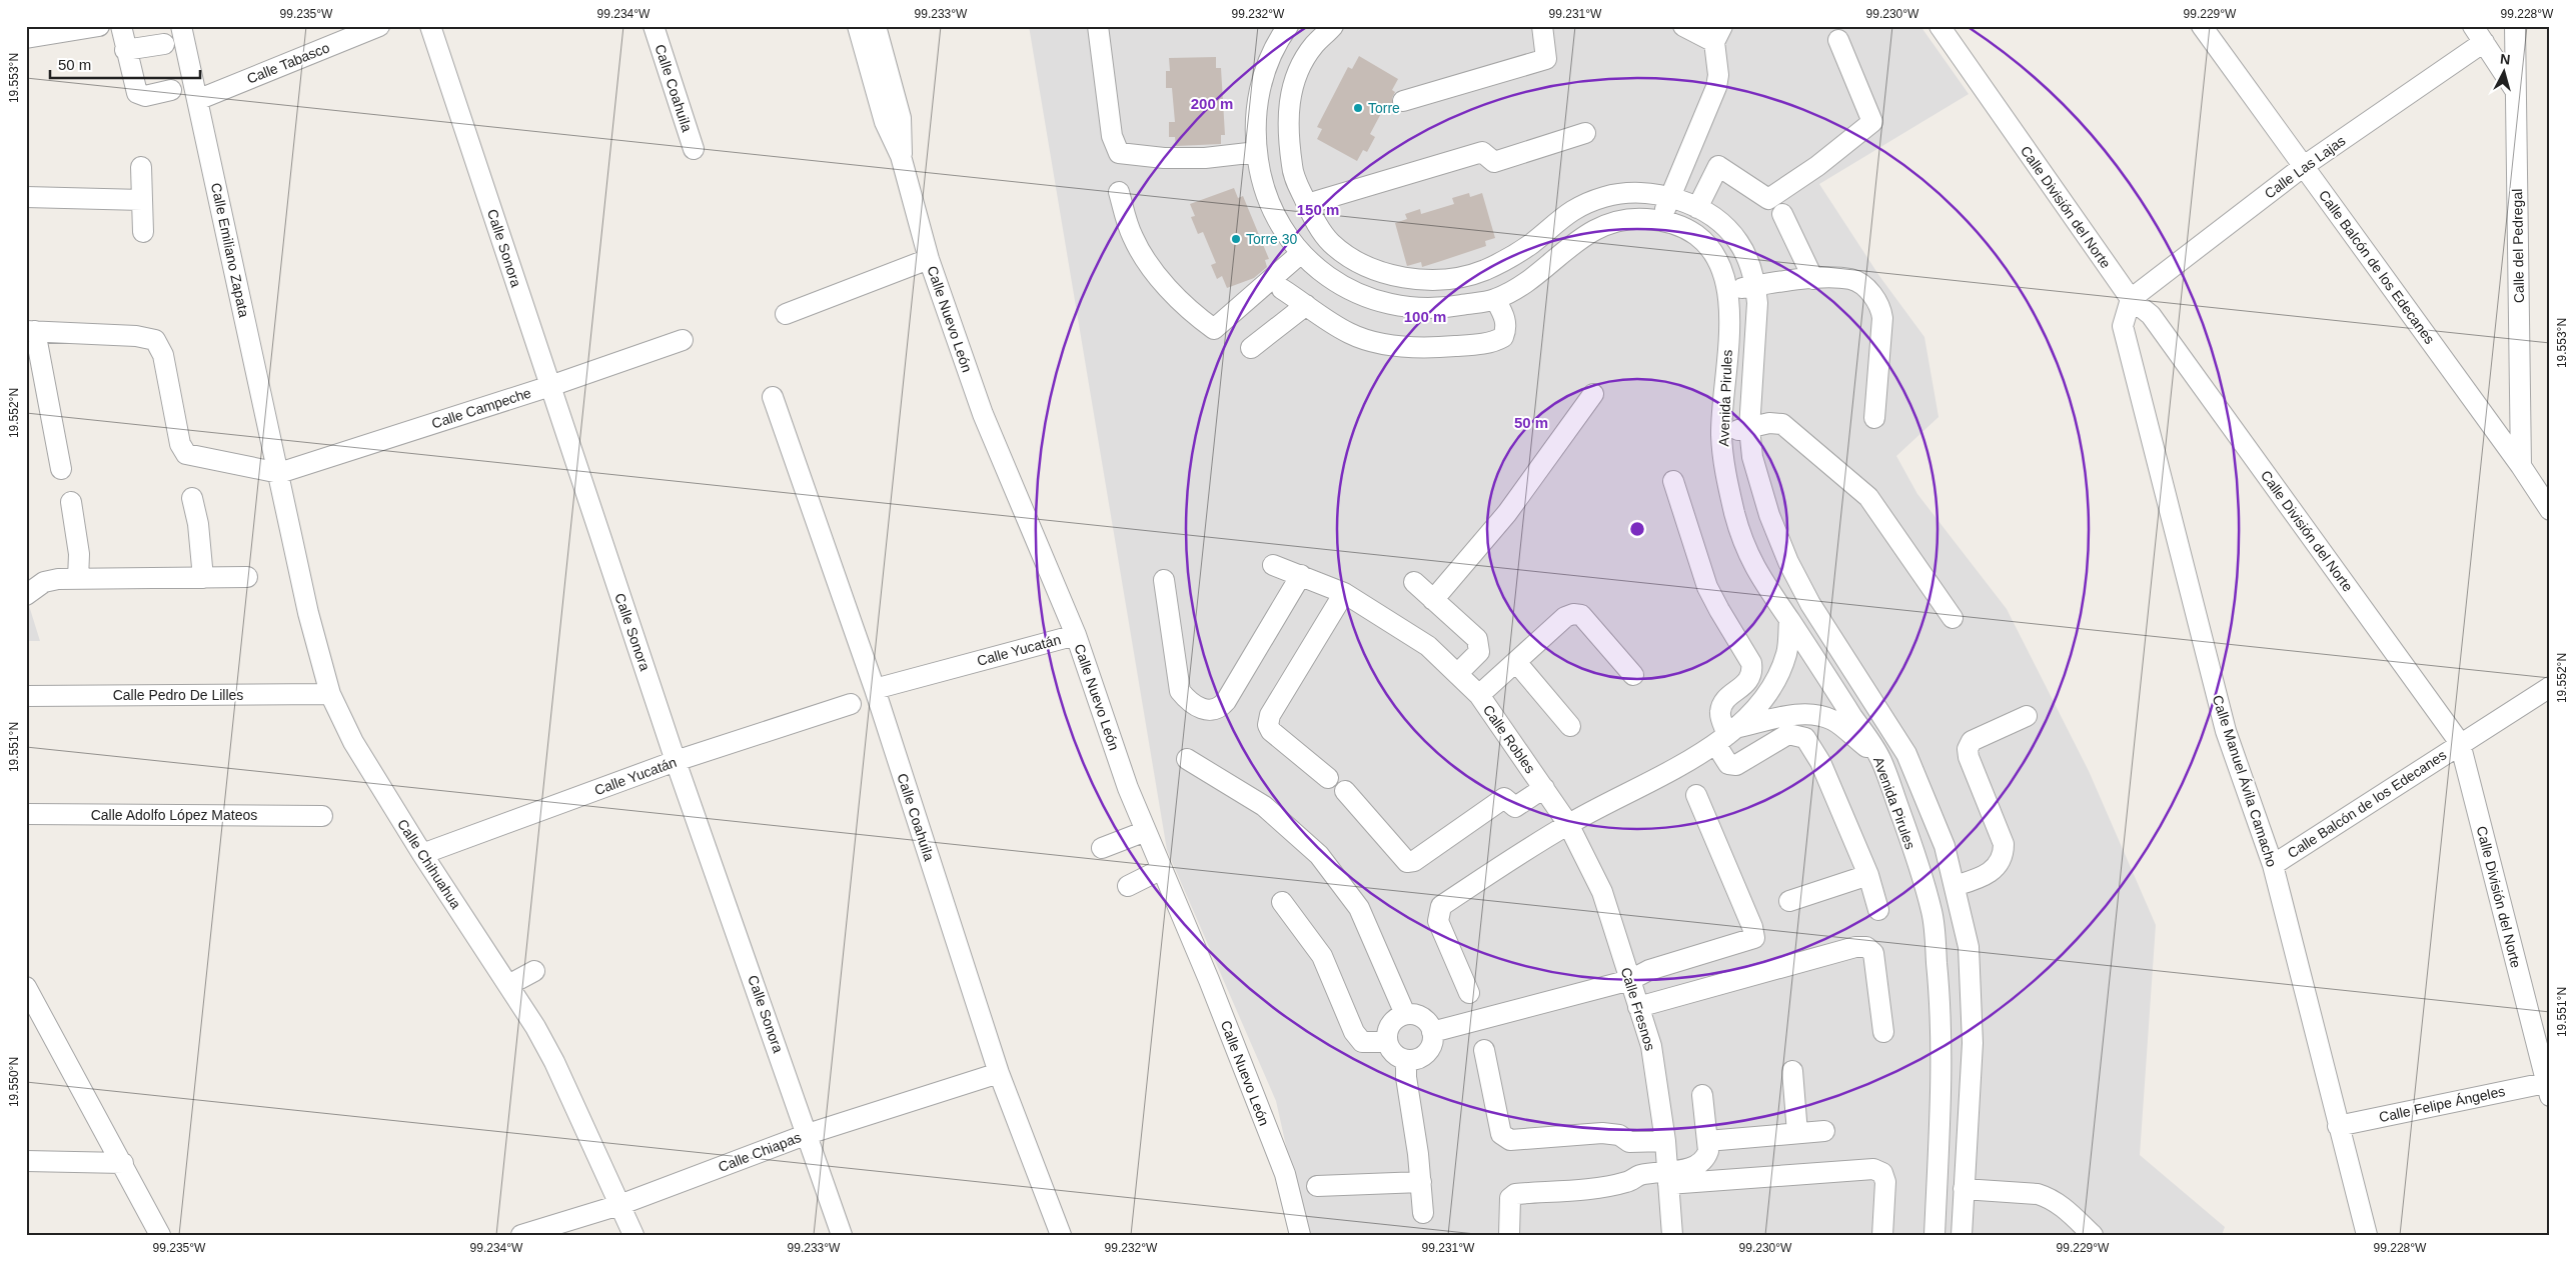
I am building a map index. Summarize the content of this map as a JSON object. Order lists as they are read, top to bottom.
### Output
{
  "streets": {
    "street": [
      "Calle Tabasco",
      "Calle Coahuila",
      "Calle Las Lajas",
      "Calle División del Norte",
      "Calle del Pedregal",
      "Calle Sonora",
      "Calle Emiliano Zapata",
      "Calle Balcón de los Edecanes",
      "Calle Nuevo León",
      "Avenida Pirules",
      "Calle Campeche",
      "Calle Yucatán",
      "Calle Pedro De Lilles",
      "Calle Robles",
      "Calle Manuel Ávila Camacho",
      "Calle Adolfo López Mateos",
      "Calle Chihuahua",
      "Calle Fresnos",
      "Calle Felipe Ángeles",
      "Calle Chiapas"
    ]
  },
  "crossings": [
    ["Calle Tabasco", "Calle Emiliano Zapata"],
    ["Calle Coahuila", "Calle Yucatán"],
    ["Calle Coahuila", "Calle Chiapas"],
    ["Calle Las Lajas", "Calle División del Norte"],
    ["Calle Las Lajas", "Calle Balcón de los Edecanes"],
    ["Calle Las Lajas", "Calle Manuel Ávila Camacho"],
    ["Calle División del Norte", "Calle Balcón de los Edecanes"],
    ["Calle División del Norte", "Calle Manuel Ávila Camacho"],
    ["Calle División del Norte", "Calle Felipe Ángeles"],
    ["Calle del Pedregal", "Calle Balcón de los Edecanes"],
    ["Calle Sonora", "Calle Campeche"],
    ["Calle Sonora", "Calle Yucatán"],
    ["Calle Sonora", "Calle Chiapas"],
    ["Calle Emiliano Zapata", "Calle Campeche"],
    ["Calle Emiliano Zapata", "Calle Chihuahua"],
    ["Calle Balcón de los Edecanes", "Calle Manuel Ávila Camacho"],
    ["Calle Nuevo León", "Calle Yucatán"],
    ["Calle Campeche", "Calle Chihuahua"],
    ["Calle Yucatán", "Calle Chihuahua"],
    ["Calle Pedro De Lilles", "Calle Chihuahua"],
    ["Calle Robles", "Calle Fresnos"],
    ["Calle Manuel Ávila Camacho", "Calle Felipe Ángeles"],
    ["Calle Chihuahua", "Calle Chiapas"]
  ],
  "places": ["Torre", "Torre 30"],
  "scale_bar": "50 m",
  "north": "top",
  "coordinates": [
    "99.235°W",
    "99.234°W",
    "99.233°W",
    "99.232°W",
    "99.231°W",
    "99.230°W",
    "99.229°W",
    "99.228°W",
    "19.553°N",
    "19.552°N",
    "19.551°N",
    "19.550°N"
  ],
  "rings": [
    "200 m",
    "150 m",
    "100 m",
    "50 m"
  ]
}
